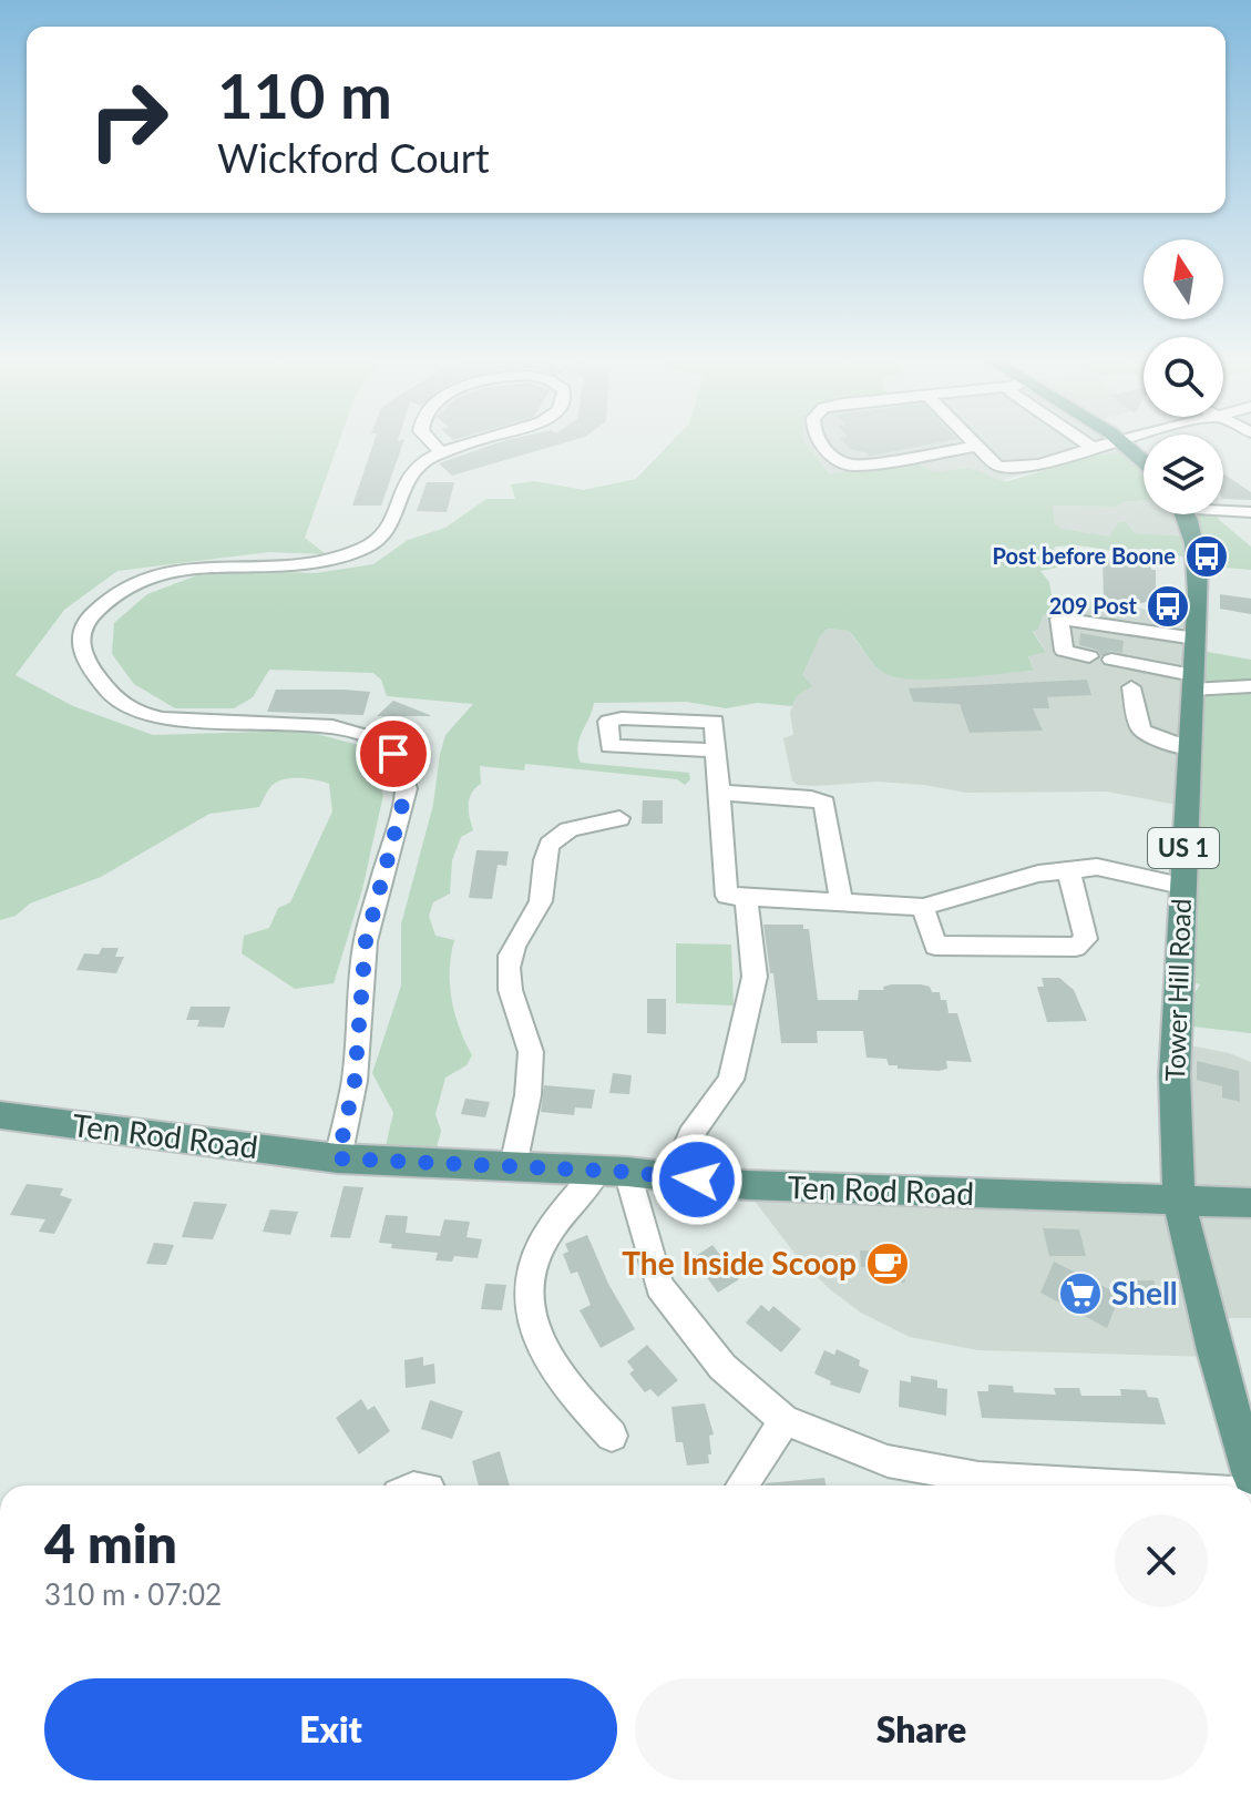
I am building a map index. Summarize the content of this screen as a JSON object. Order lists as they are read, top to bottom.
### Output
{
  "streets": {
    "main road": ["US 1", "Tower Hill Road", "Ten Rod Road"]
  },
  "crossings": [
    ["Tower Hill Road", "Ten Rod Road"]
  ],
  "places": {
    "bus stop": ["Post before Boone", "209 Post"],
    "cafe": ["The Inside Scoop"],
    "supermarket": ["Shell"]
  },
  "north": "top",
  "page": {
    "turn": ["110 m", "Wickford Court"],
    "heading": ["4 min", "310 m · 07:02"],
    "buttons": ["Exit", "Share"]
  }
}
